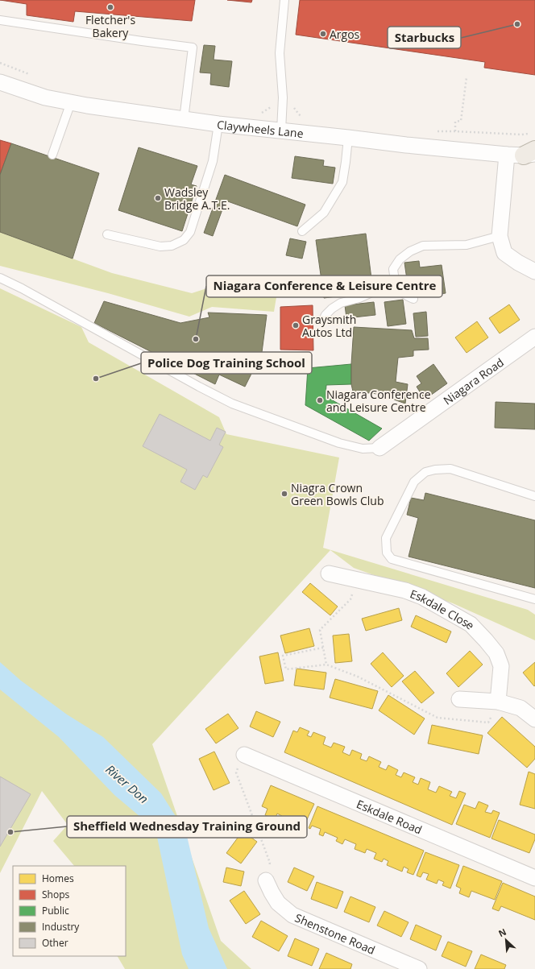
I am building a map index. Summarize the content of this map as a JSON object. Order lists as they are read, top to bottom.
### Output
{
  "streets": {
    "street": [
      "Claywheels Lane",
      "Niagara Road",
      "Eskdale Close",
      "Eskdale Road",
      "Shenstone Road"
    ]
  },
  "water": ["River Don"],
  "places": [
    "Fletcher's Bakery",
    "Starbucks",
    "Argos",
    "Wadsley Bridge A.T.E.",
    "Graysmith Autos Ltd",
    "Niagara Conference & Leisure Centre",
    "Police Dog Training School",
    "Niagara Conference and Leisure Centre",
    "Niagra Crown Green Bowls Club",
    "Sheffield Wednesday Training Ground"
  ],
  "legend": [
    "Homes",
    "Shops",
    "Public",
    "Industry",
    "Other"
  ],
  "north": "top left"
}
